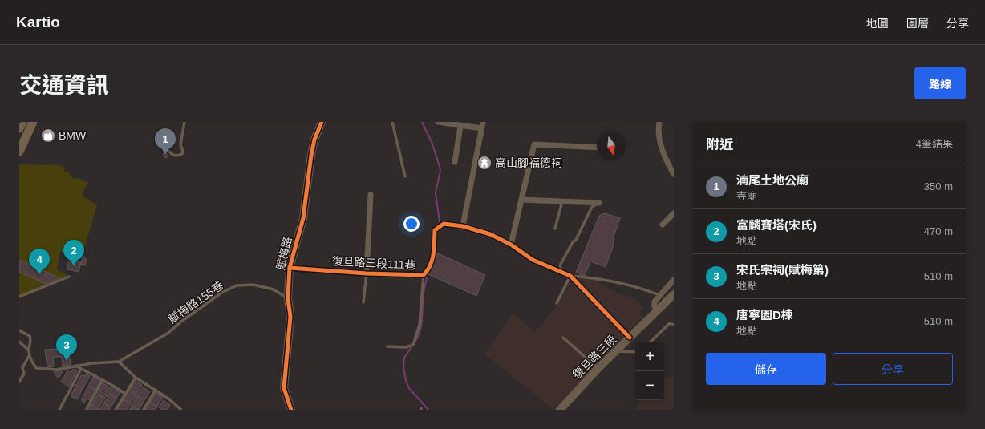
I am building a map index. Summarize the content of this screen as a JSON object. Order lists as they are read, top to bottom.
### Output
{
  "streets": {
    "street": ["賦梅路", "復旦路三段111巷", "復旦路三段"],
    "lane": ["賦梅路155巷"]
  },
  "crossings": [
    ["賦梅路", "復旦路三段111巷"],
    ["賦梅路", "賦梅路155巷"],
    ["復旦路三段111巷", "復旦路三段"]
  ],
  "places": {
    "shop": ["BMW"],
    "temple": ["高山腳福德祠"]
  },
  "north": "bottom",
  "page": {
    "header": "Kartio",
    "nav": ["地圖", "圖層", "分享"],
    "title": "交通資訊",
    "buttons": [
      "路線",
      ["儲存", "分享"]
    ],
    "heading": ["附近", "4筆結果"],
    "pins": [
      "1",
      "2",
      "4",
      "3"
    ],
    "list": [
      {
        "mark": "1",
        "name": "湳尾土地公廟",
        "note": "寺廟",
        "value": "350 m"
      },
      {
        "mark": "2",
        "name": "富麟寶塔(宋氏)",
        "note": "地點",
        "value": "470 m"
      },
      {
        "mark": "3",
        "name": "宋氏宗祠(賦梅第)",
        "note": "地點",
        "value": "510 m"
      },
      {
        "mark": "4",
        "name": "唐寧園D棟",
        "note": "地點",
        "value": "510 m"
      }
    ],
    "map_buttons": ["+", "−"]
  }
}
